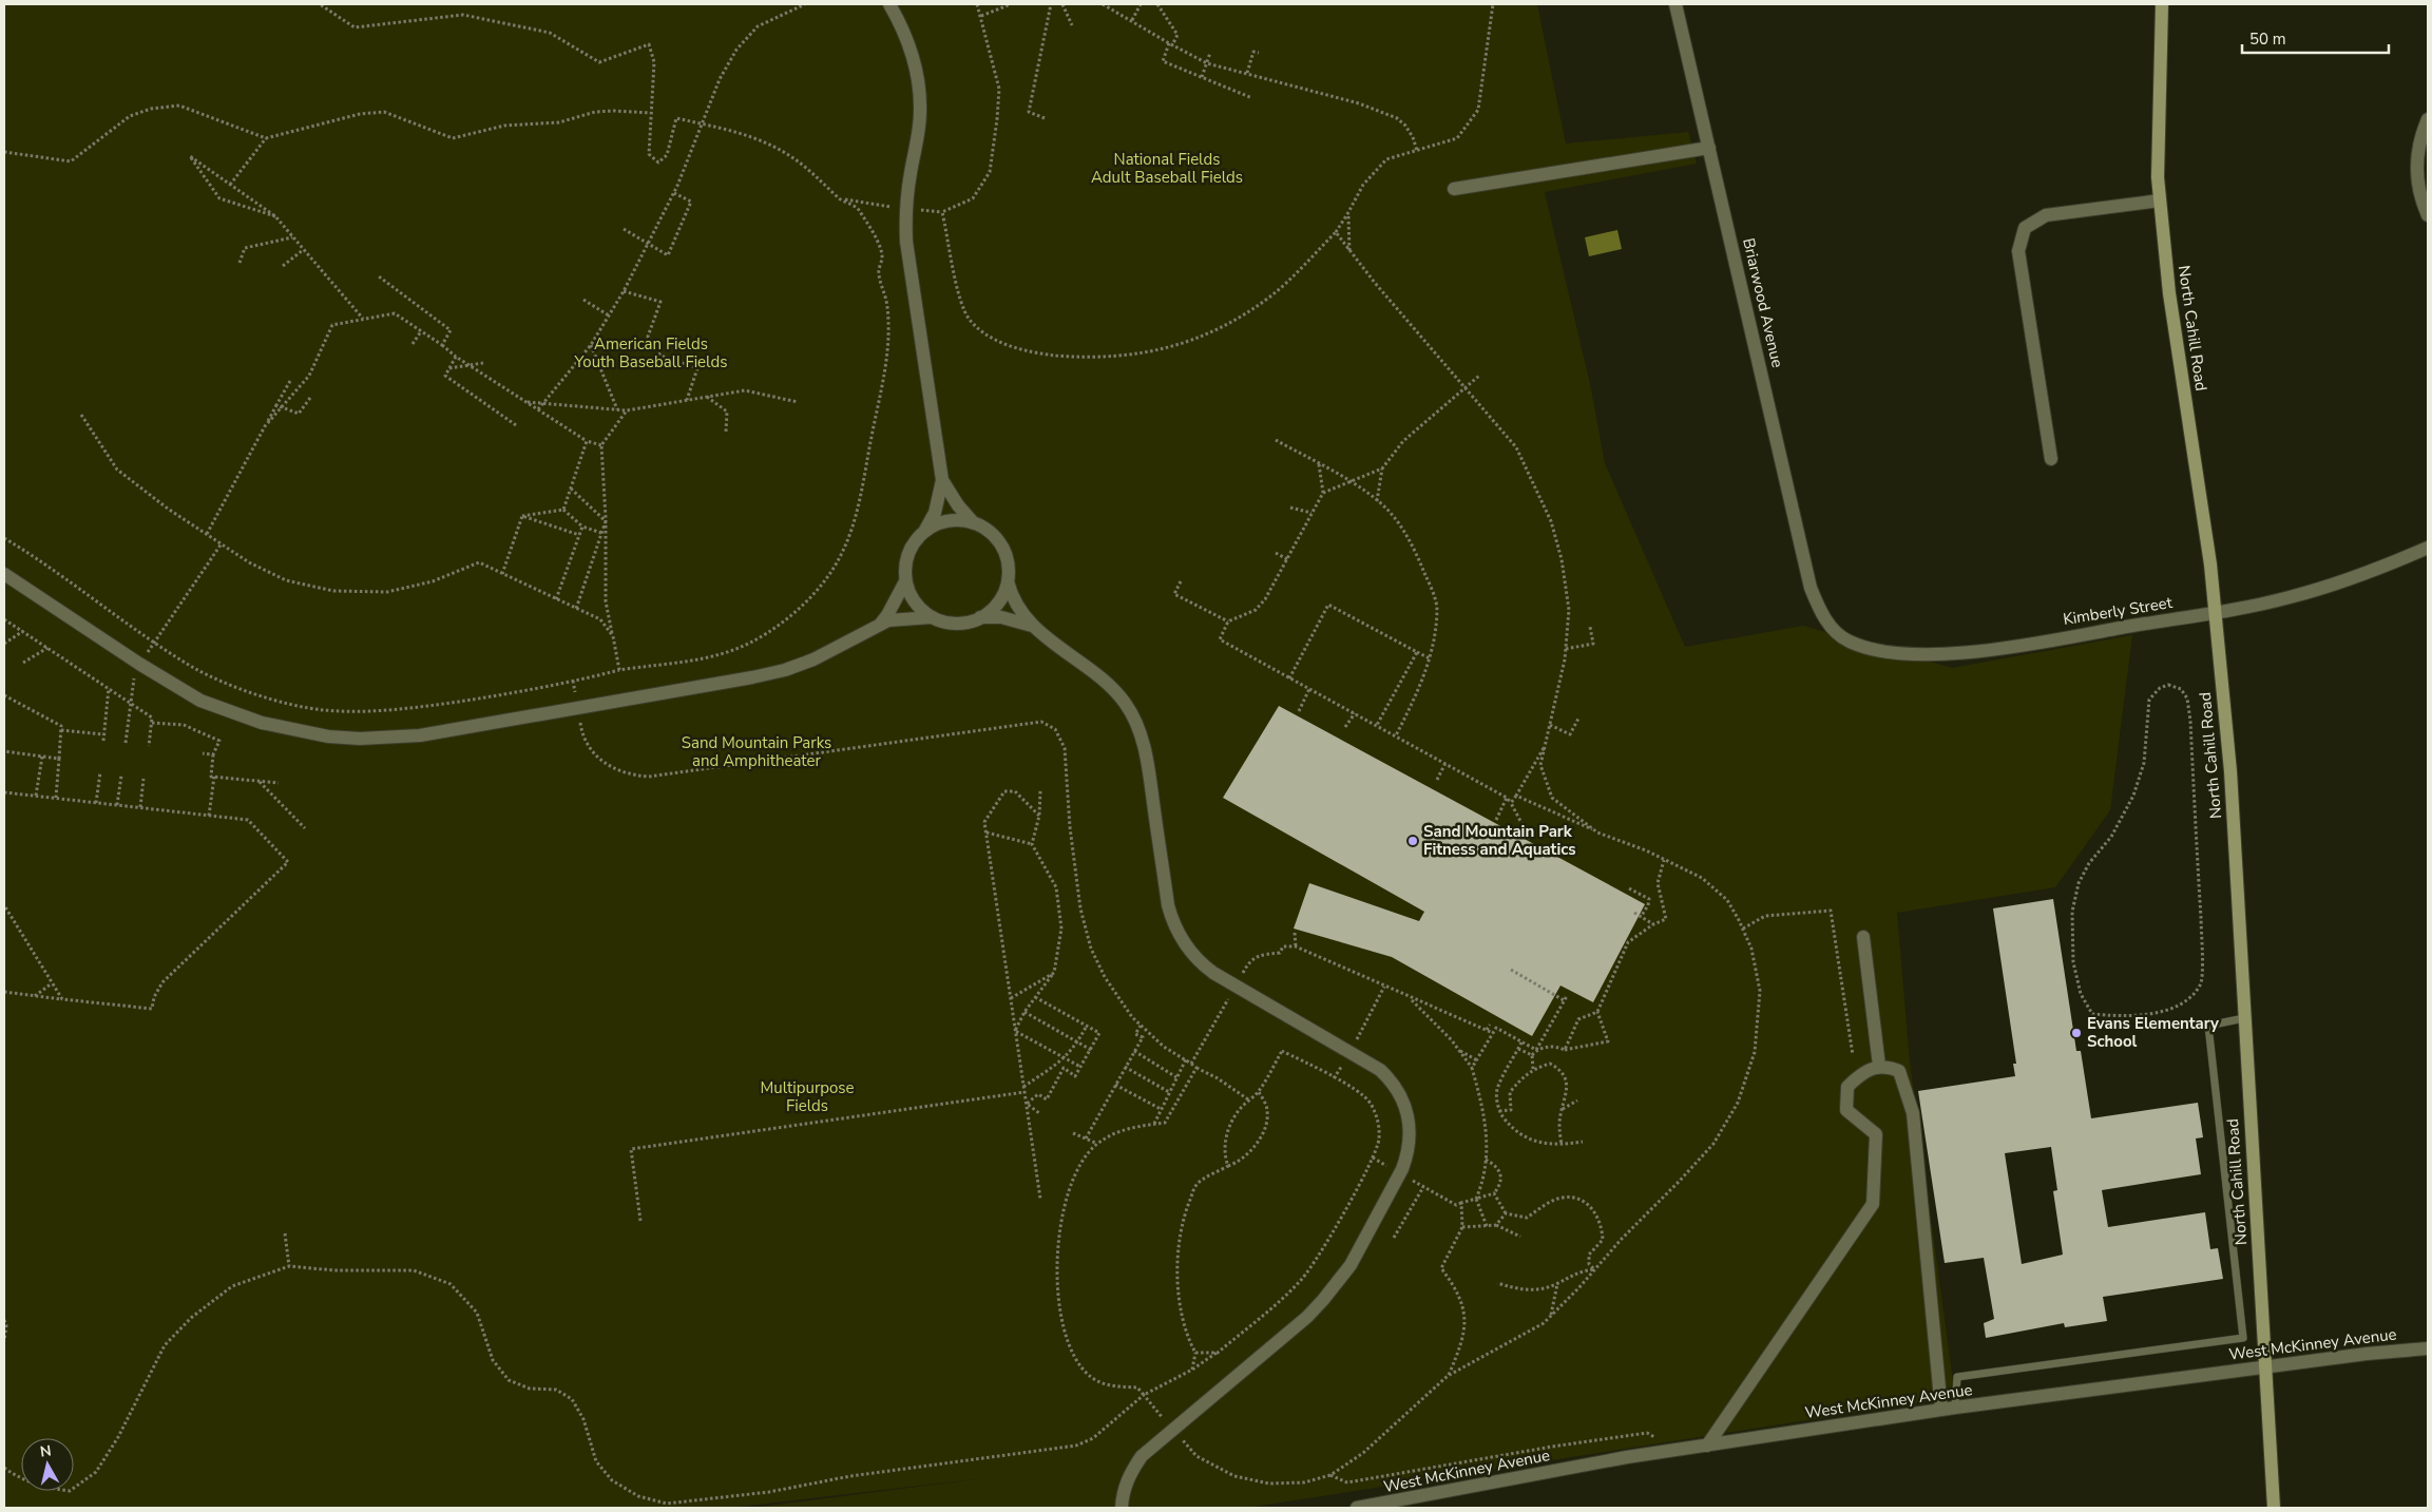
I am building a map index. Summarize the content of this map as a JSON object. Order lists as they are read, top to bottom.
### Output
{
  "streets": {
    "street": [
      "Briarwood Avenue",
      "North Cahill Road",
      "Kimberly Street",
      "West McKinney Avenue"
    ]
  },
  "crossings": [
    ["Briarwood Avenue", "Kimberly Street"],
    ["North Cahill Road", "Kimberly Street"],
    ["North Cahill Road", "West McKinney Avenue"]
  ],
  "parks": [
    "National Fields Adult Baseball Fields",
    "American Fields Youth Baseball Fields",
    "Sand Mountain Parks and Amphitheater",
    "Multipurpose Fields"
  ],
  "places": ["Sand Mountain Park Fitness and Aquatics", "Evans Elementary School"],
  "scale_bar": "50 m",
  "north": "top"
}
